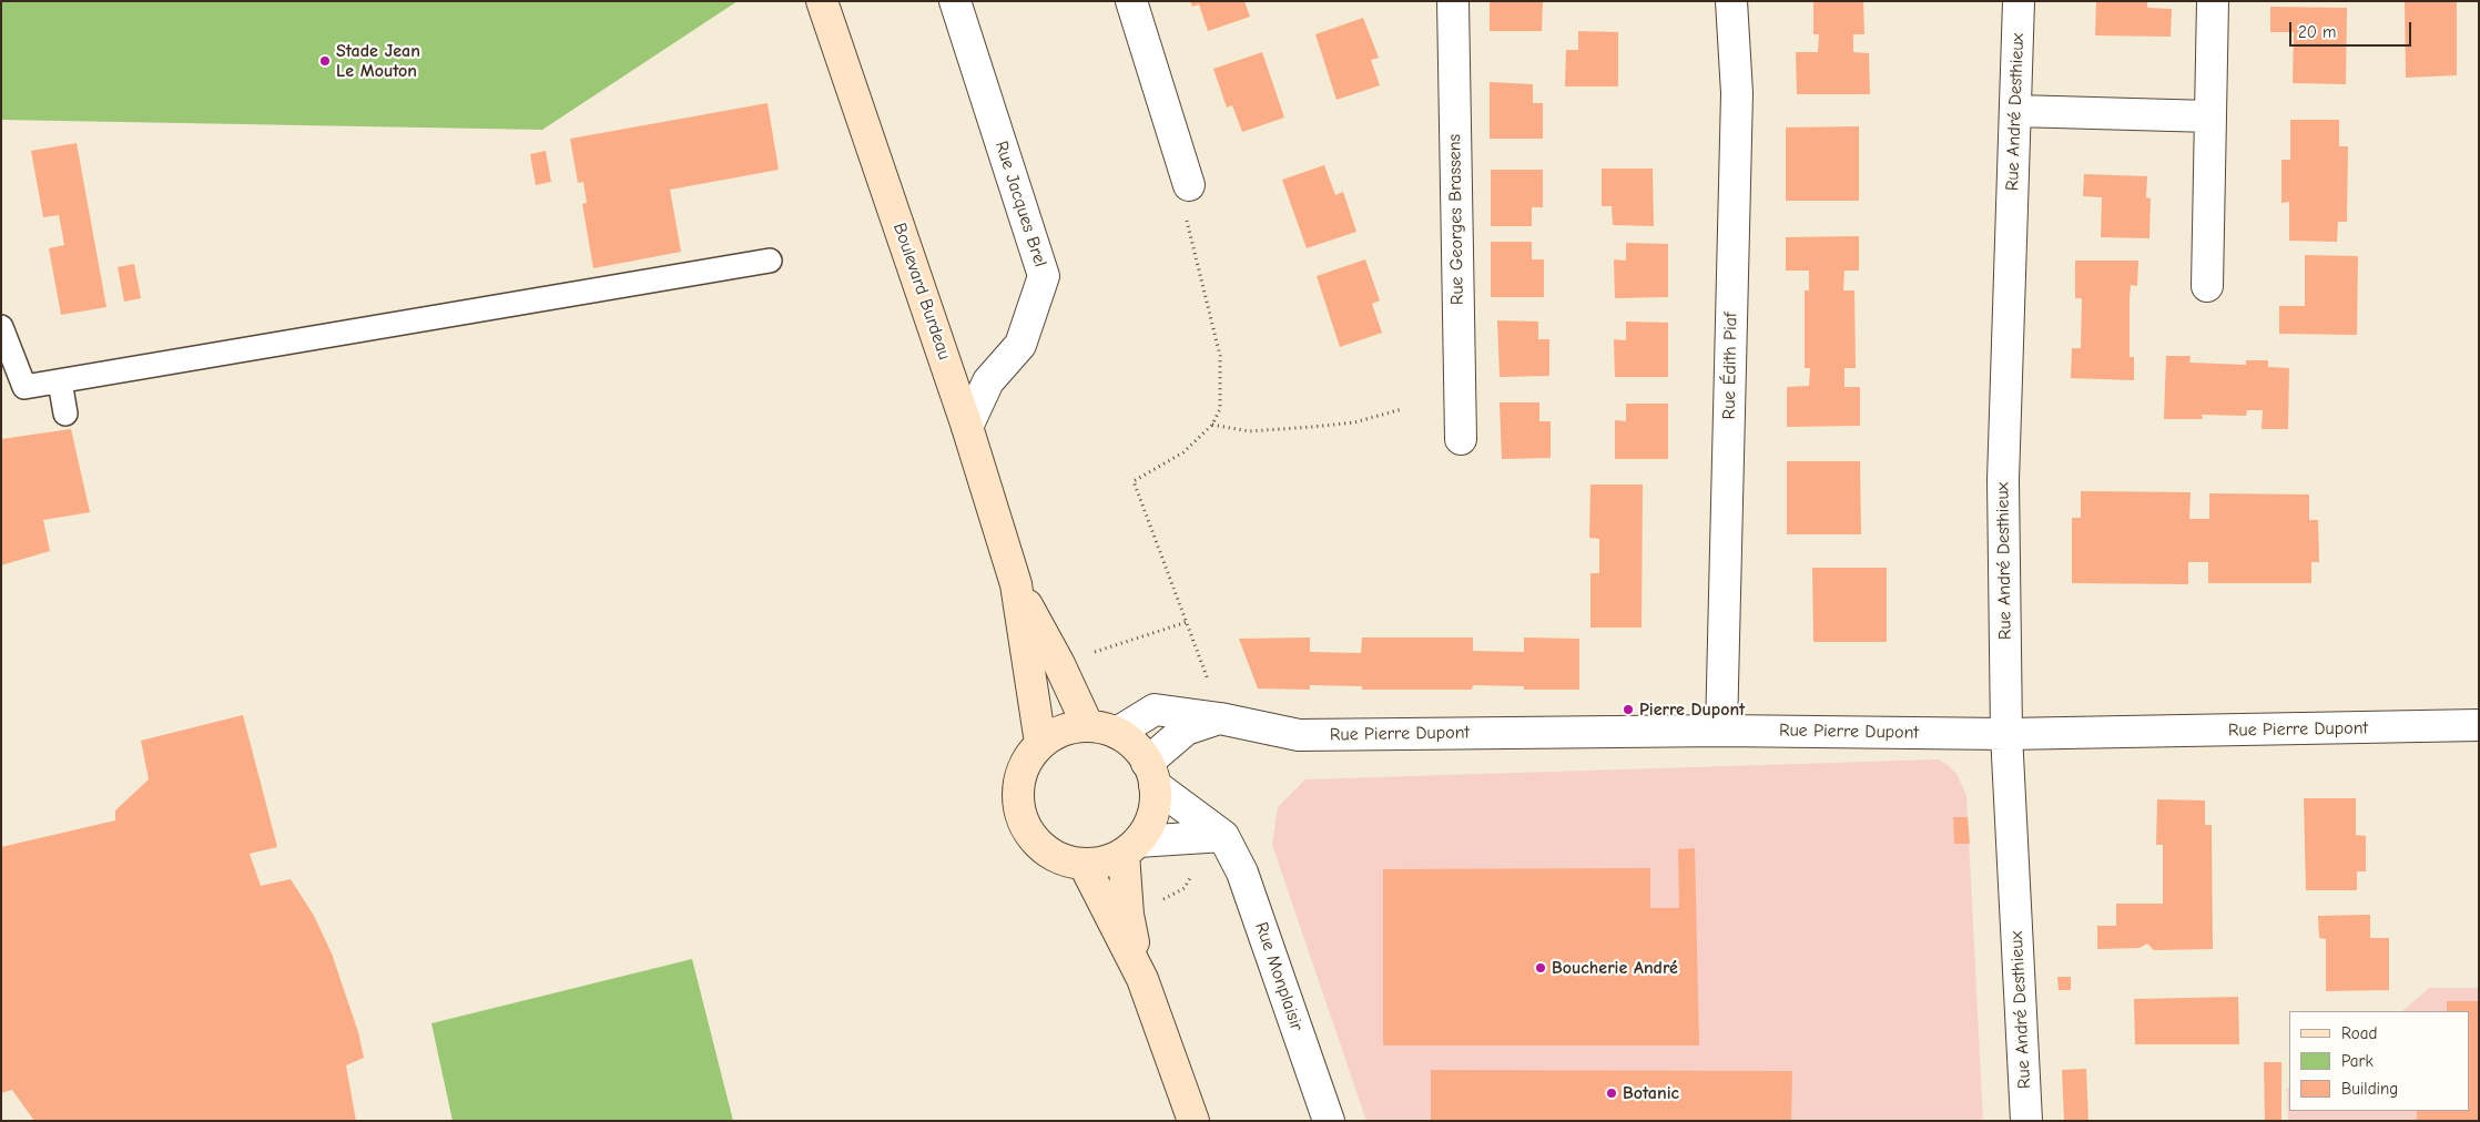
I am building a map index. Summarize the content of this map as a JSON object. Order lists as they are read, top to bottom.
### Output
{
  "streets": {
    "main road": ["Boulevard Burdeau"],
    "street": [
      "Rue André Desthieux",
      "Rue Jacques Brel",
      "Rue Georges Brassens",
      "Rue Édith Piaf",
      "Rue Pierre Dupont",
      "Rue Monplaisir"
    ]
  },
  "crossings": [
    ["Rue André Desthieux", "Rue Pierre Dupont"],
    ["Rue Jacques Brel", "Boulevard Burdeau"],
    ["Boulevard Burdeau", "Rue Pierre Dupont"],
    ["Boulevard Burdeau", "Rue Monplaisir"],
    ["Rue Édith Piaf", "Rue Pierre Dupont"],
    ["Rue Pierre Dupont", "Rue Monplaisir"]
  ],
  "places": [
    "Stade Jean Le Mouton",
    "Pierre Dupont",
    "Boucherie André",
    "Botanic"
  ],
  "legend": ["Road", "Park", "Building"],
  "scale_bar": "20 m"
}
